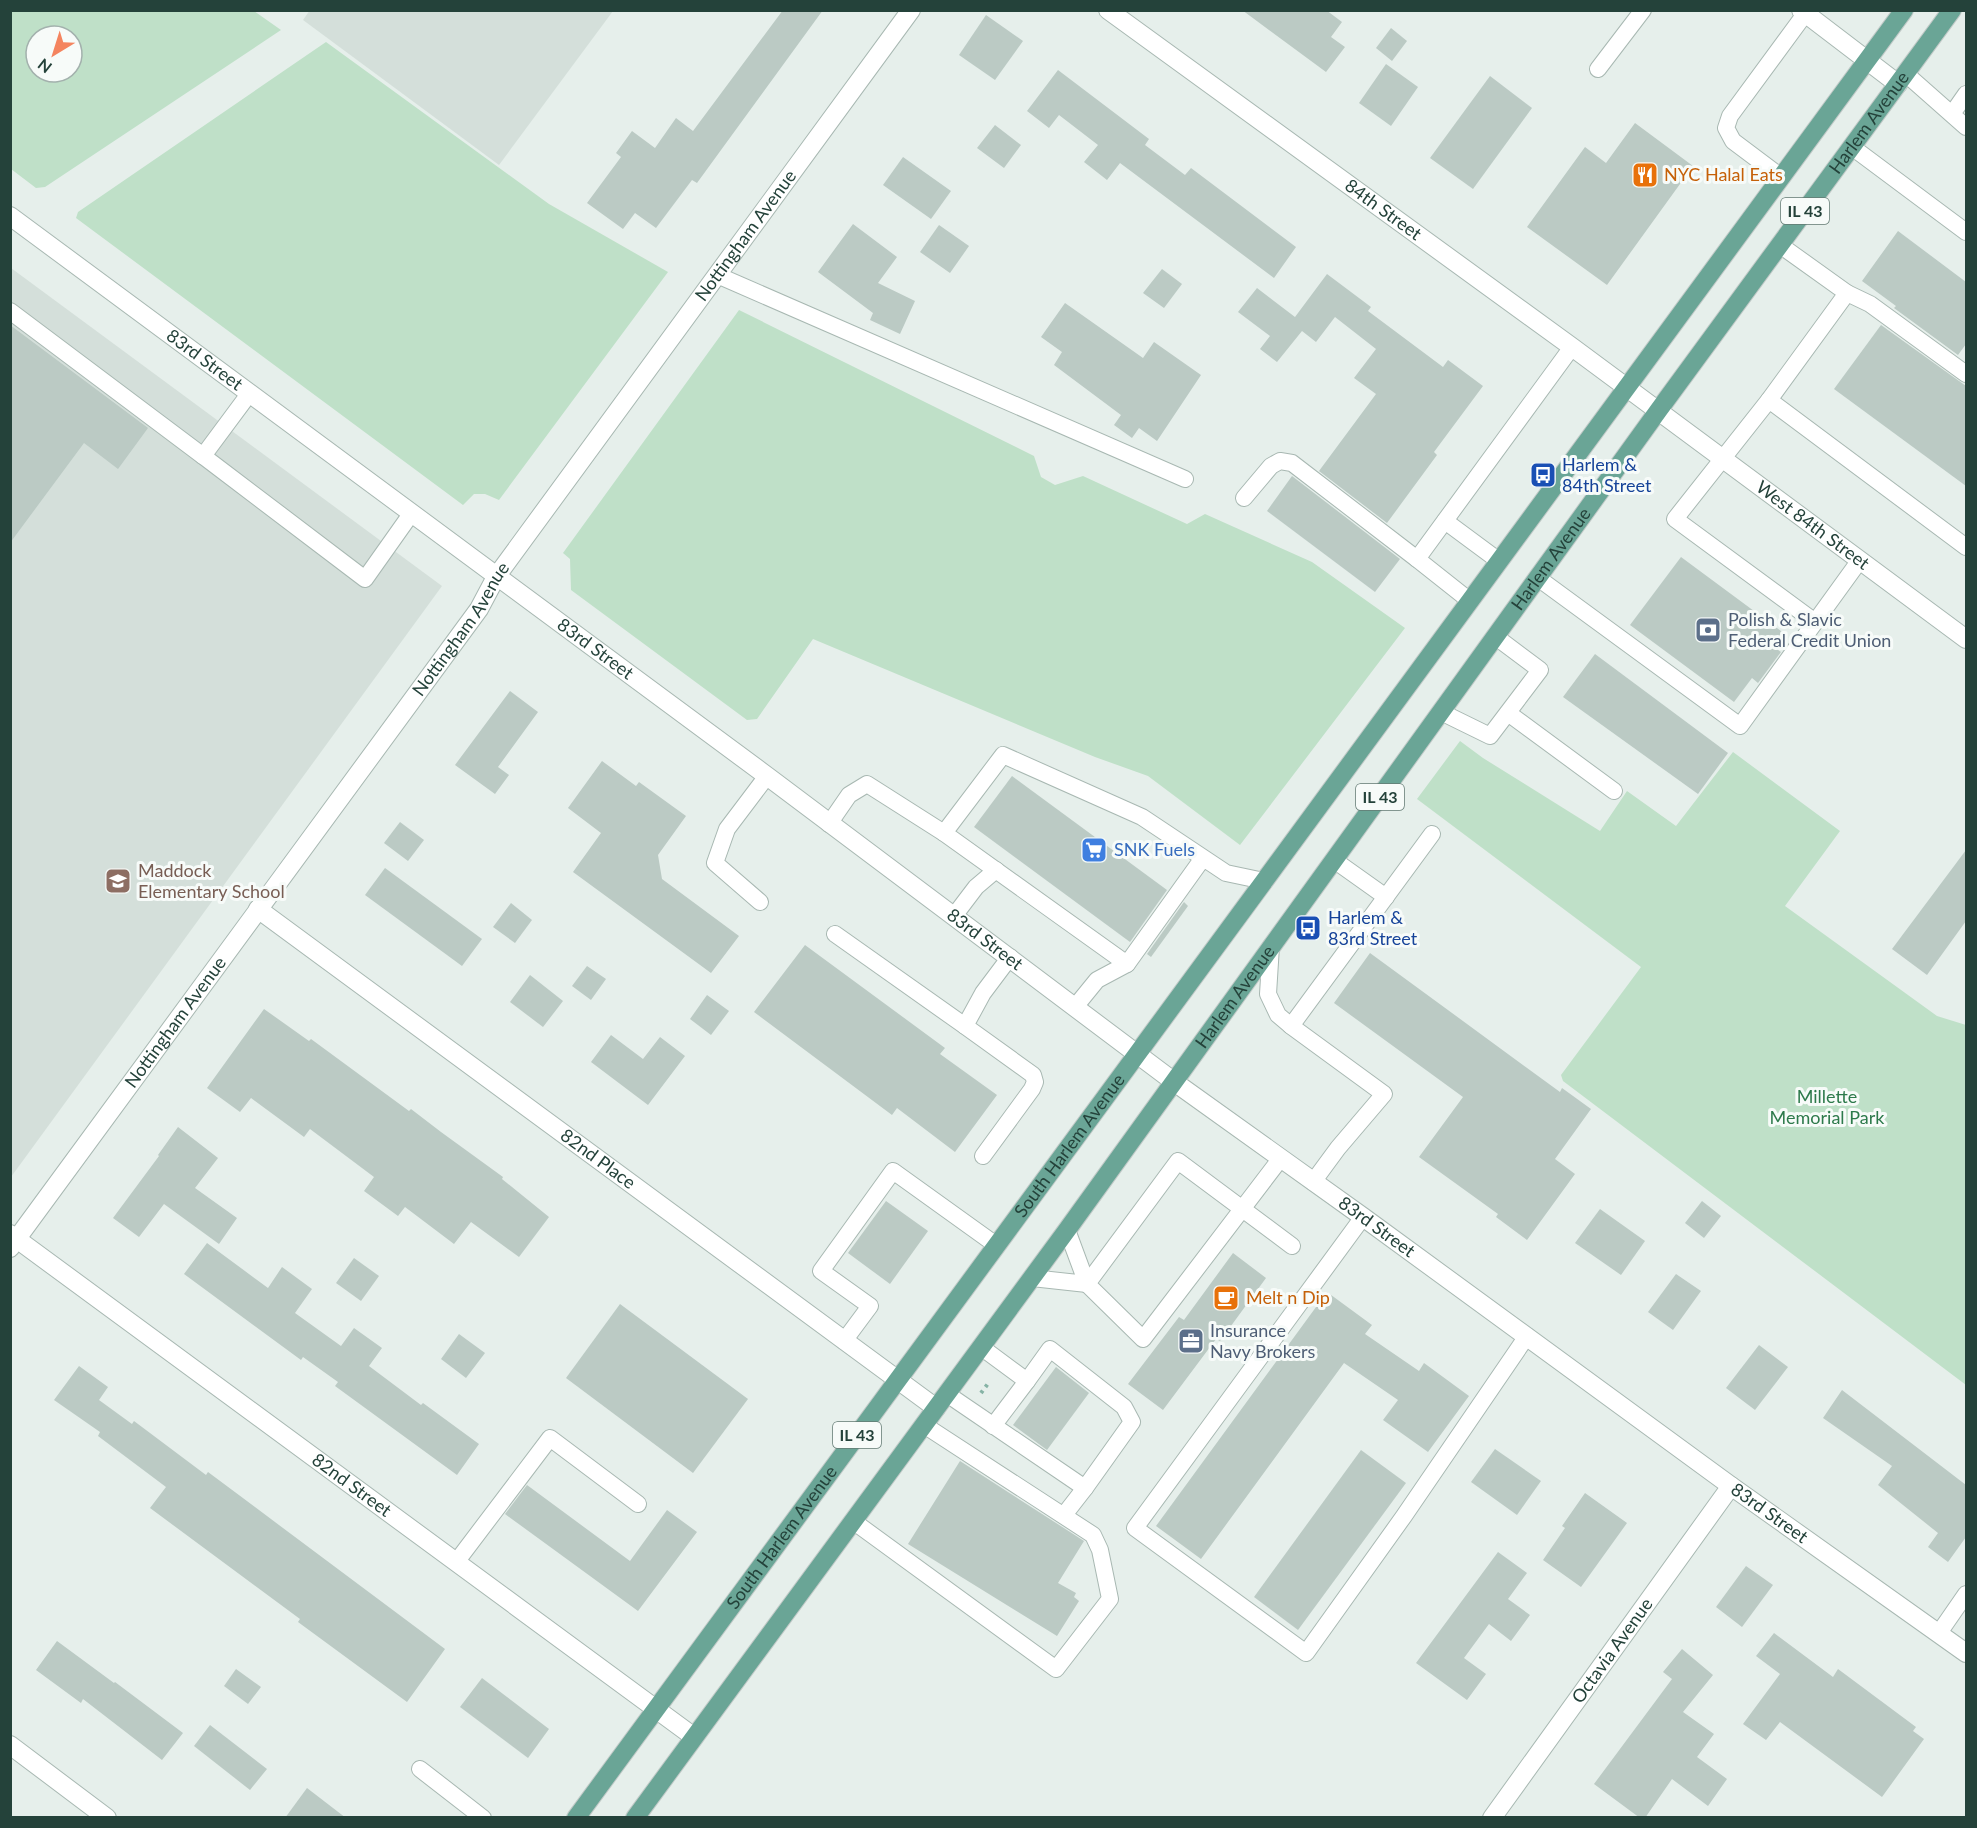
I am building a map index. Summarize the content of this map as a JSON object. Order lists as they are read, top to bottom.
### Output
{
  "streets": {
    "main road": ["Harlem Avenue", "IL 43", "South Harlem Avenue"],
    "street": [
      "84th Street",
      "Nottingham Avenue",
      "83rd Street",
      "West 84th Street",
      "82nd Place",
      "82nd Street",
      "Octavia Avenue"
    ]
  },
  "crossings": [
    ["Harlem Avenue", "84th Street"],
    ["Harlem Avenue", "IL 43"],
    ["Harlem Avenue", "83rd Street"],
    ["Harlem Avenue", "West 84th Street"],
    ["84th Street", "IL 43"],
    ["84th Street", "West 84th Street"],
    ["IL 43", "83rd Street"],
    ["IL 43", "South Harlem Avenue"],
    ["IL 43", "82nd Place"],
    ["IL 43", "82nd Street"],
    ["Nottingham Avenue", "83rd Street"],
    ["Nottingham Avenue", "82nd Place"],
    ["Nottingham Avenue", "82nd Street"],
    ["83rd Street", "South Harlem Avenue"],
    ["83rd Street", "Octavia Avenue"],
    ["South Harlem Avenue", "82nd Place"],
    ["South Harlem Avenue", "82nd Street"]
  ],
  "parks": ["Millette Memorial Park"],
  "places": {
    "restaurant": ["NYC Halal Eats"],
    "bus stop": ["Harlem & 84th Street", "Harlem & 83rd Street"],
    "bank": ["Polish & Slavic Federal Credit Union"],
    "supermarket": ["SNK Fuels"],
    "school or university": ["Maddock Elementary School"],
    "cafe": ["Melt n Dip"],
    "office": ["Insurance Navy Brokers"]
  },
  "north": "bottom left"
}
